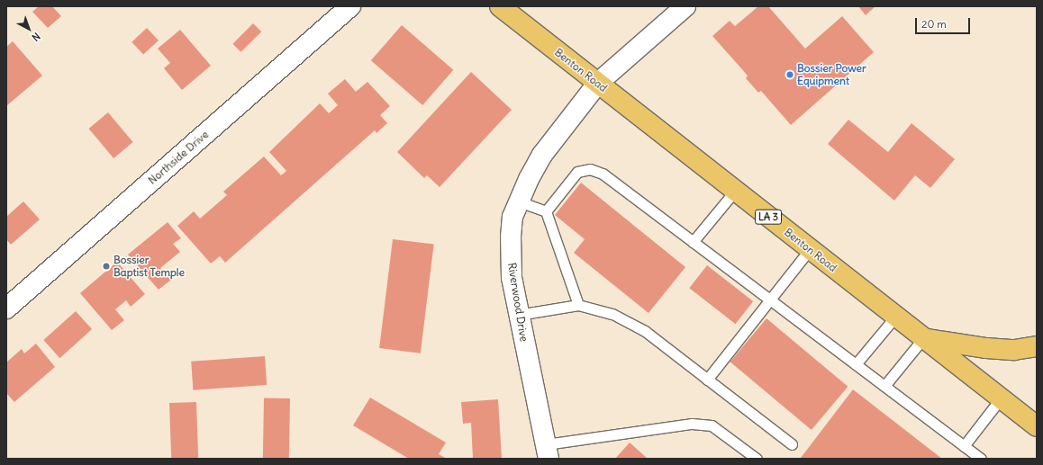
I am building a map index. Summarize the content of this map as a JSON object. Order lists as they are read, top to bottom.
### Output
{
  "streets": {
    "main road": ["Benton Road", "LA 3"],
    "street": ["Northside Drive", "Riverwood Drive"]
  },
  "crossings": [
    ["Benton Road", "Riverwood Drive"]
  ],
  "places": ["Bossier Power Equipment", "Bossier Baptist Temple"],
  "scale_bar": "20 m",
  "north": "bottom right"
}
